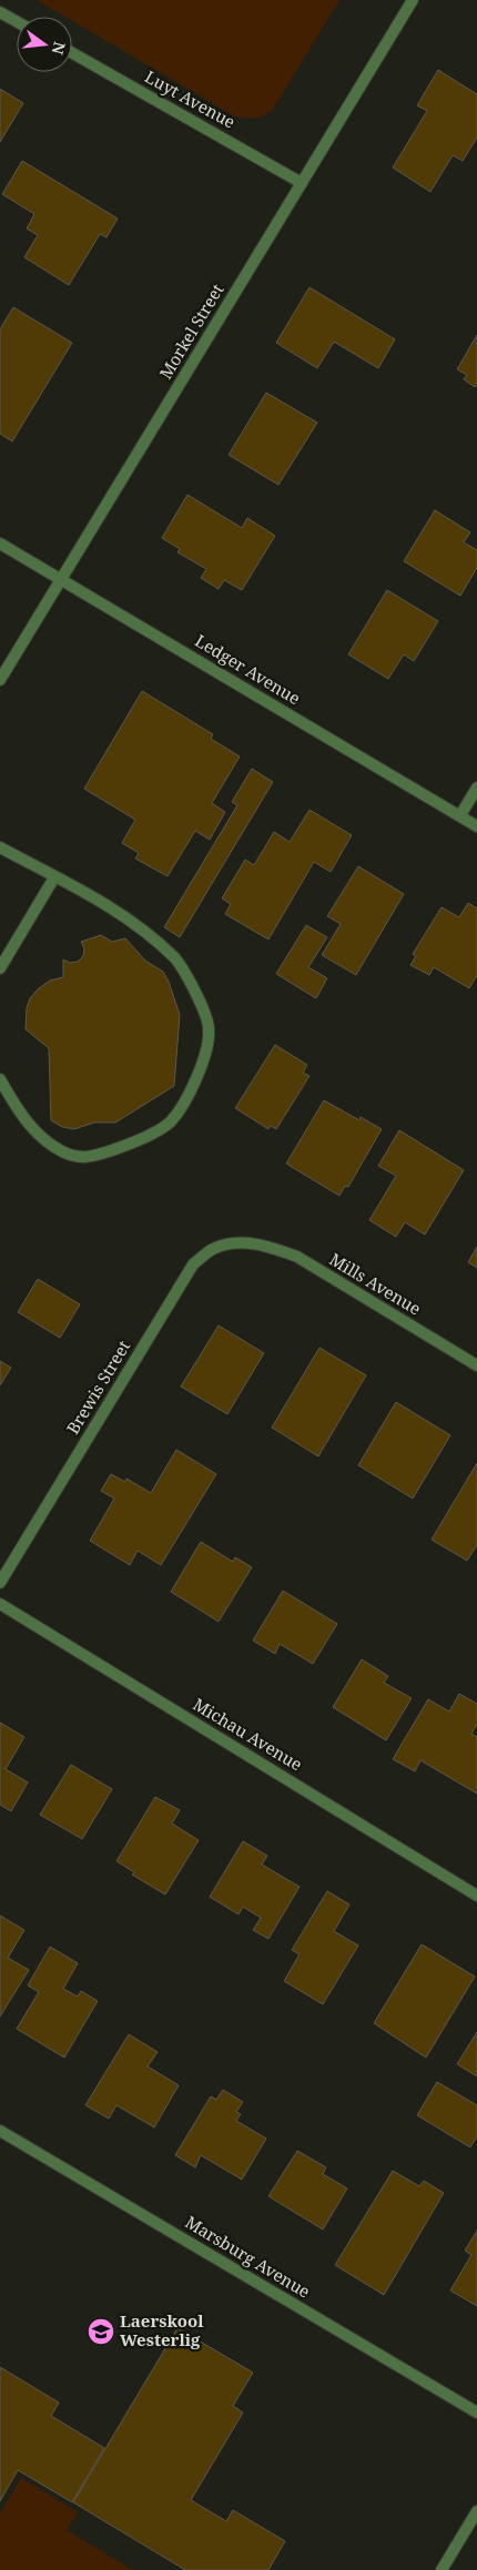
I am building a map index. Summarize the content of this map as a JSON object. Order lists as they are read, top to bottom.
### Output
{
  "streets": {
    "street": [
      "Luyt Avenue",
      "Morkel Street",
      "Ledger Avenue",
      "Mills Avenue",
      "Brewis Street",
      "Michau Avenue",
      "Marsburg Avenue"
    ]
  },
  "crossings": [
    ["Luyt Avenue", "Morkel Street"],
    ["Morkel Street", "Ledger Avenue"],
    ["Mills Avenue", "Brewis Street"]
  ],
  "places": {
    "school or university": ["Laerskool Westerlig"]
  },
  "north": "right"
}
